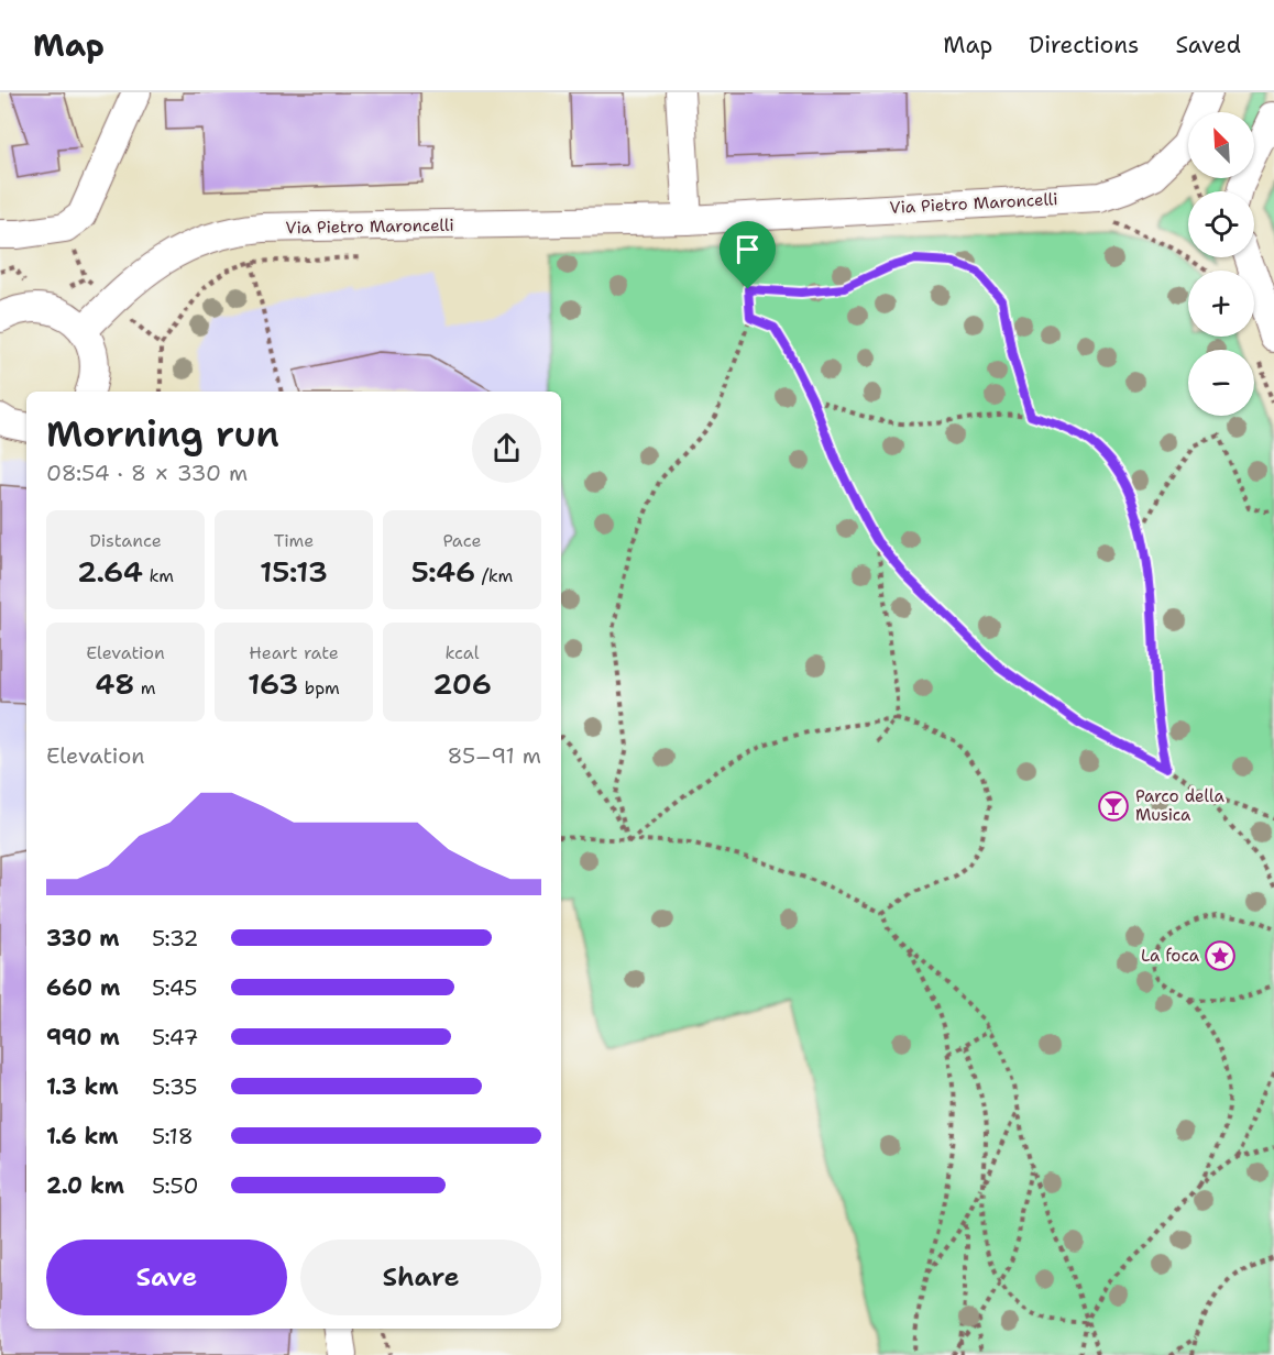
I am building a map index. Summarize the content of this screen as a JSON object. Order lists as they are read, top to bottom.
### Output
{
  "streets": {
    "street": ["Via Pietro Maroncelli"]
  },
  "places": {
    "bar": ["Parco della Musica"],
    "place": ["La foca"]
  },
  "north": "top left",
  "page": {
    "header": "Map",
    "nav": ["Map", "Directions", "Saved"],
    "map_buttons": ["+", "−"],
    "heading": ["Morning run", "08:54 · 8 × 330 m"],
    "stats": [
      ["Distance", "2.64 km"],
      ["Time", "15:13"],
      ["Pace", "5:46 /km"],
      ["Elevation", "48 m"],
      ["Heart rate", "163 bpm"],
      ["kcal", "206"]
    ],
    "chart": ["Elevation", "85–91 m"],
    "list": [
      {
        "name": "330 m",
        "note": "5:32"
      },
      {
        "name": "660 m",
        "note": "5:45"
      },
      {
        "name": "990 m",
        "note": "5:47"
      },
      {
        "name": "1.3 km",
        "note": "5:35"
      },
      {
        "name": "1.6 km",
        "note": "5:18"
      },
      {
        "name": "2.0 km",
        "note": "5:50"
      }
    ],
    "buttons": ["Save", "Share"]
  }
}
